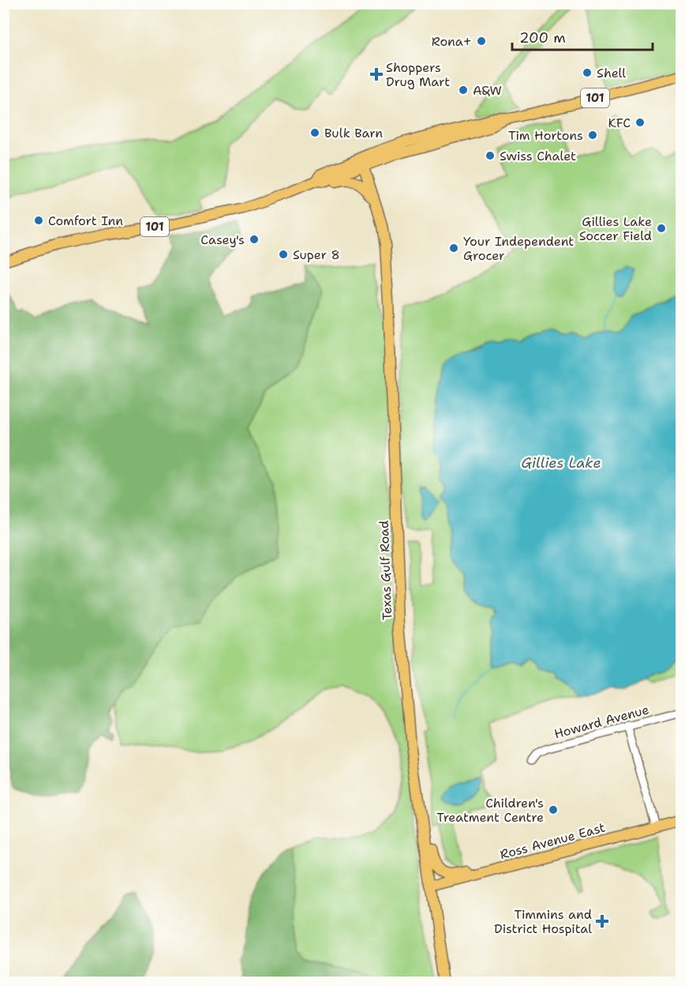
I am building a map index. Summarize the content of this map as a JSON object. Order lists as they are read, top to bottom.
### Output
{
  "streets": {
    "main road": ["101", "Texas Gulf Road", "Ross Avenue East"],
    "street": ["Howard Avenue"]
  },
  "crossings": [
    ["101", "Texas Gulf Road"],
    ["Texas Gulf Road", "Ross Avenue East"]
  ],
  "water": ["Gillies Lake"],
  "places": {
    "other": [
      "Rona+",
      "Shell",
      "A&W",
      "KFC",
      "Bulk Barn",
      "Tim Hortons",
      "Swiss Chalet",
      "Comfort Inn",
      "Gillies Lake Soccer Field",
      "Casey's",
      "Your Independent Grocer",
      "Super 8",
      "Children's Treatment Centre"
    ],
    "health": ["Shoppers Drug Mart", "Timmins and District Hospital"]
  },
  "scale_bar": "200 m"
}
